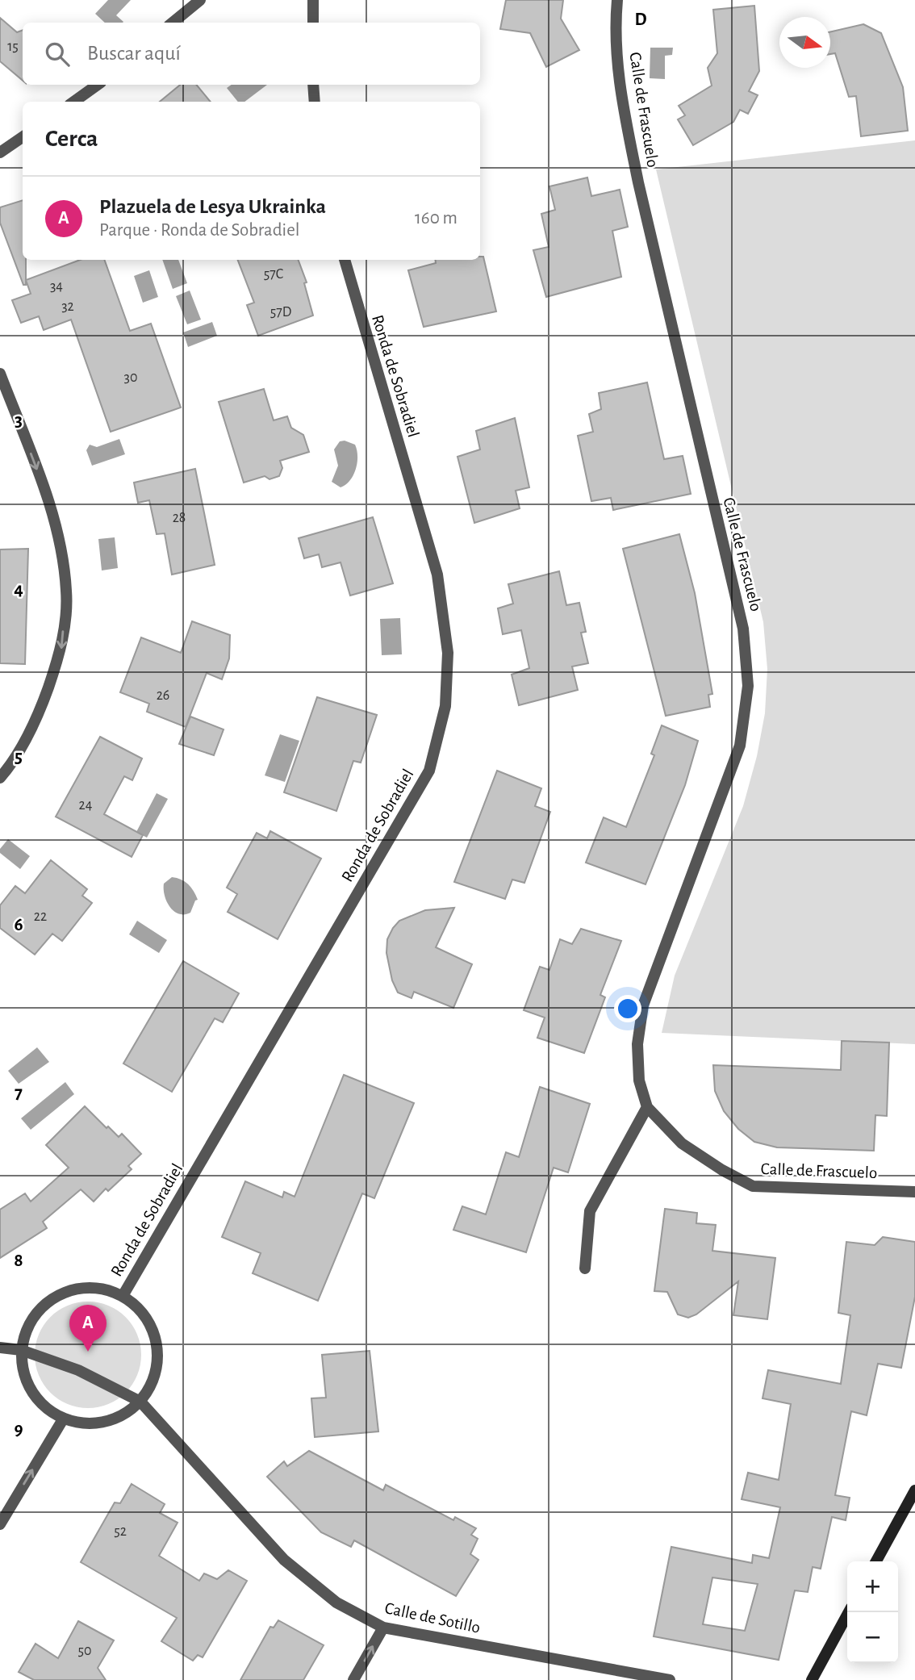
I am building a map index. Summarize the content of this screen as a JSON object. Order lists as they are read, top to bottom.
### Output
{
  "streets": {
    "street": ["Calle de Frascuelo", "Ronda de Sobradiel", "Calle de Sotillo"]
  },
  "house_numbers": [
    "15",
    "57C",
    "34",
    "32",
    "57D",
    "30",
    "28",
    "26",
    "24",
    "22",
    "52",
    "50"
  ],
  "north": "right",
  "page": {
    "search": "Buscar aquí",
    "heading": "Cerca",
    "list": [
      {
        "mark": "A",
        "name": "Plazuela de Lesya Ukrainka",
        "note": "Parque · Ronda de Sobradiel",
        "value": "160 m"
      }
    ],
    "pins": "A",
    "map_buttons": ["+", "−"]
  },
  "grid": {
    "columns": ["D"],
    "rows": [
      "3",
      "4",
      "5",
      "6",
      "7",
      "8",
      "9"
    ]
  }
}
